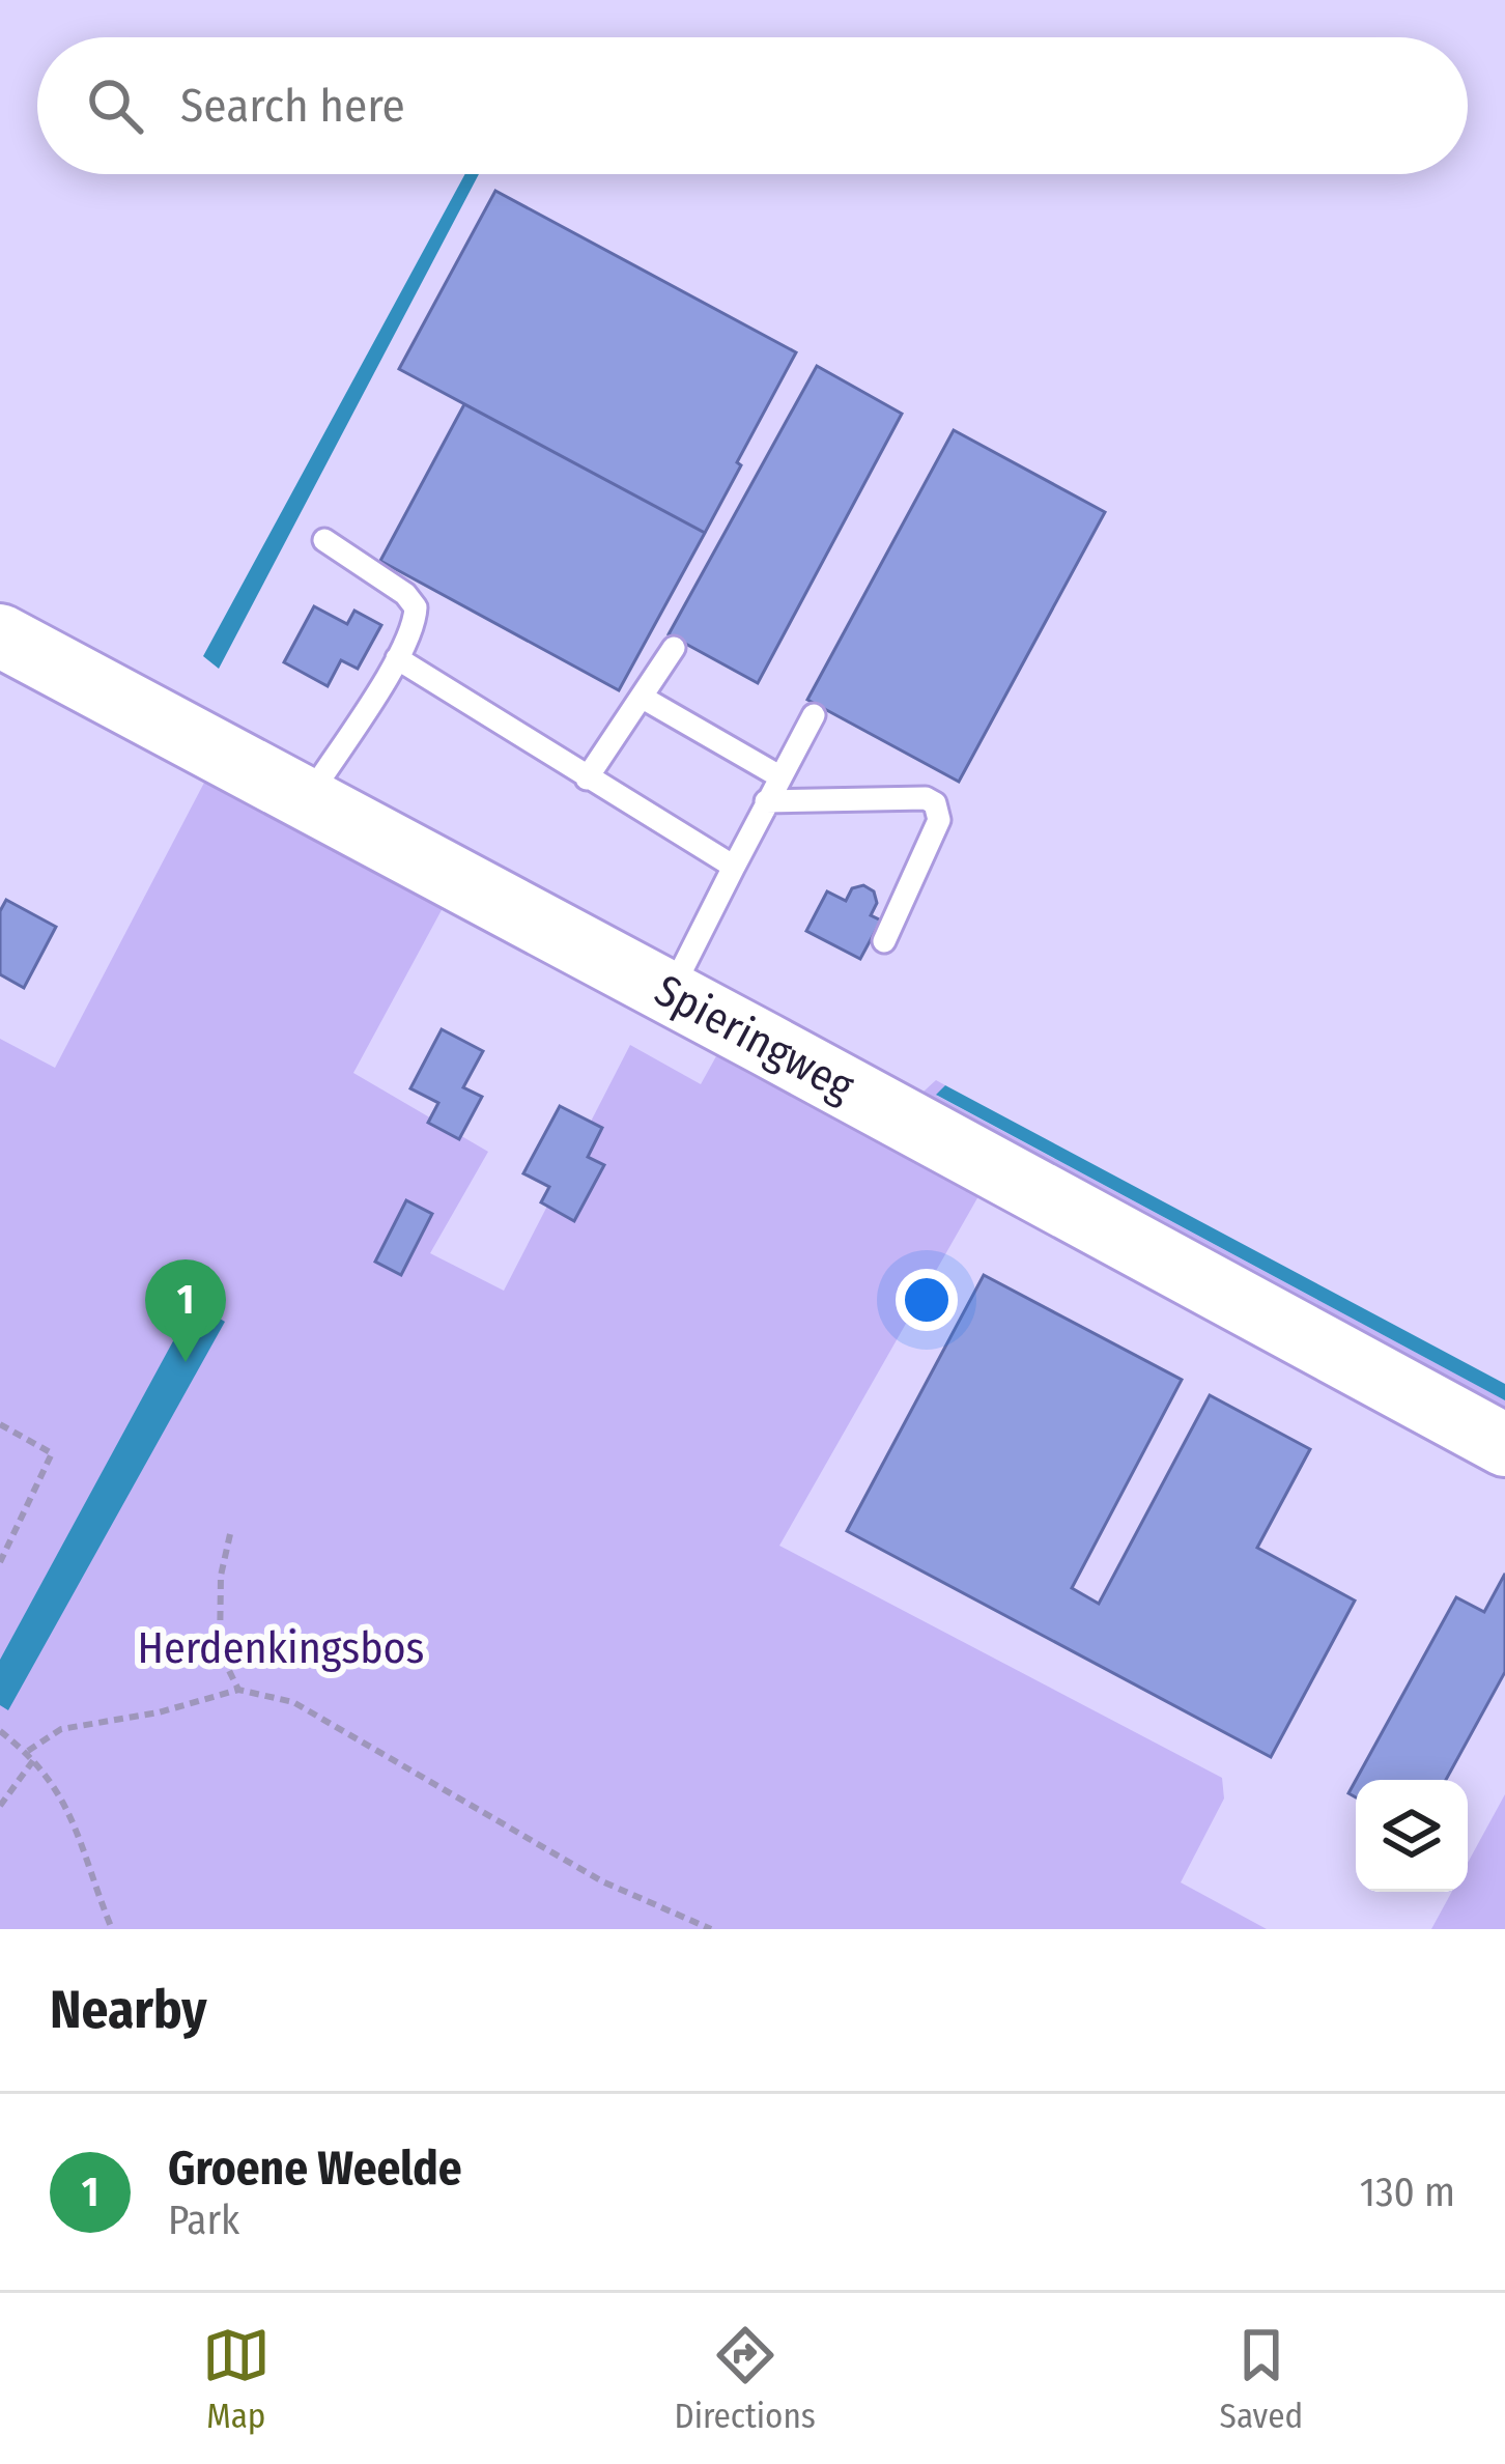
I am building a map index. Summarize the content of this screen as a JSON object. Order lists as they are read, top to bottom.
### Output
{
  "streets": {
    "street": ["Spieringweg"]
  },
  "parks": ["Herdenkingsbos"],
  "page": {
    "search": "Search here",
    "pins": "1",
    "heading": "Nearby",
    "list": [
      {
        "mark": "1",
        "name": "Groene Weelde",
        "note": "Park",
        "value": "130 m"
      }
    ],
    "nav": ["Map", "Directions", "Saved"]
  }
}
